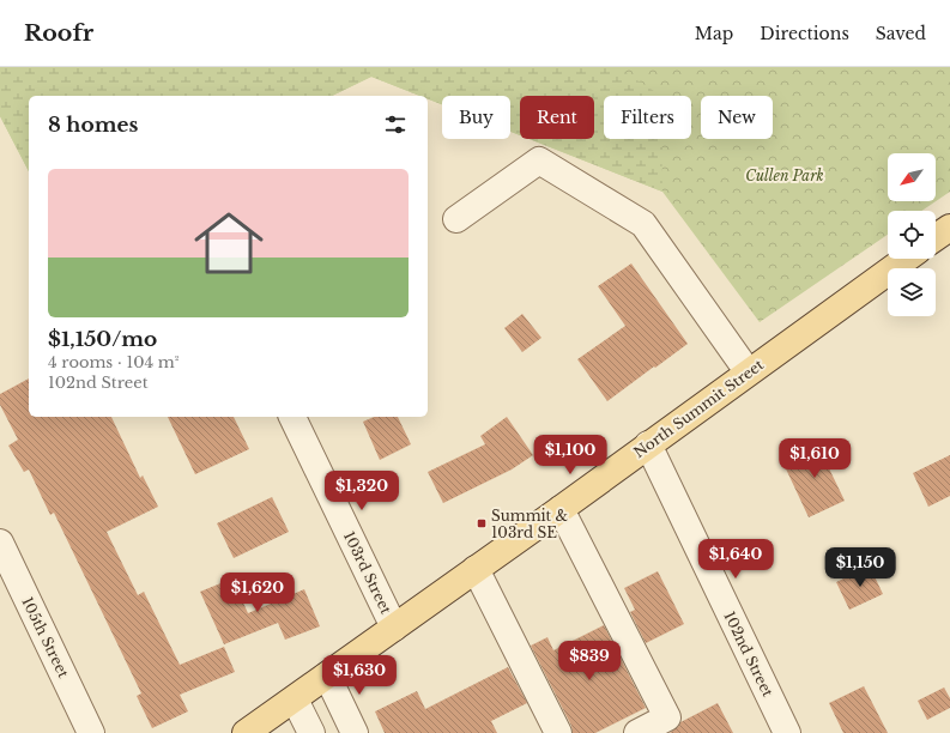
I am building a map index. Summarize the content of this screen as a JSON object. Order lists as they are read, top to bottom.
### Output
{
  "streets": {
    "main road": ["North Summit Street"],
    "street": ["103rd Street", "105th Street", "102nd Street"]
  },
  "crossings": [
    ["North Summit Street", "103rd Street"],
    ["North Summit Street", "102nd Street"]
  ],
  "parks": ["Cullen Park"],
  "places": {
    "transit": ["Summit & 103rd SE"]
  },
  "north": "bottom left",
  "page": {
    "header": "Roofr",
    "nav": ["Map", "Directions", "Saved"],
    "chip": [
      "Buy",
      "Rent",
      "Filters",
      "New"
    ],
    "heading": "8 homes",
    "list": [
      {
        "name": "$1,150/mo",
        "note": "4 rooms · 104 m² · 102nd Street"
      }
    ],
    "price": [
      "$1,100",
      "$1,610",
      "$1,320",
      "$1,640",
      "$1,150",
      "$1,620",
      "$839",
      "$1,630"
    ]
  }
}
